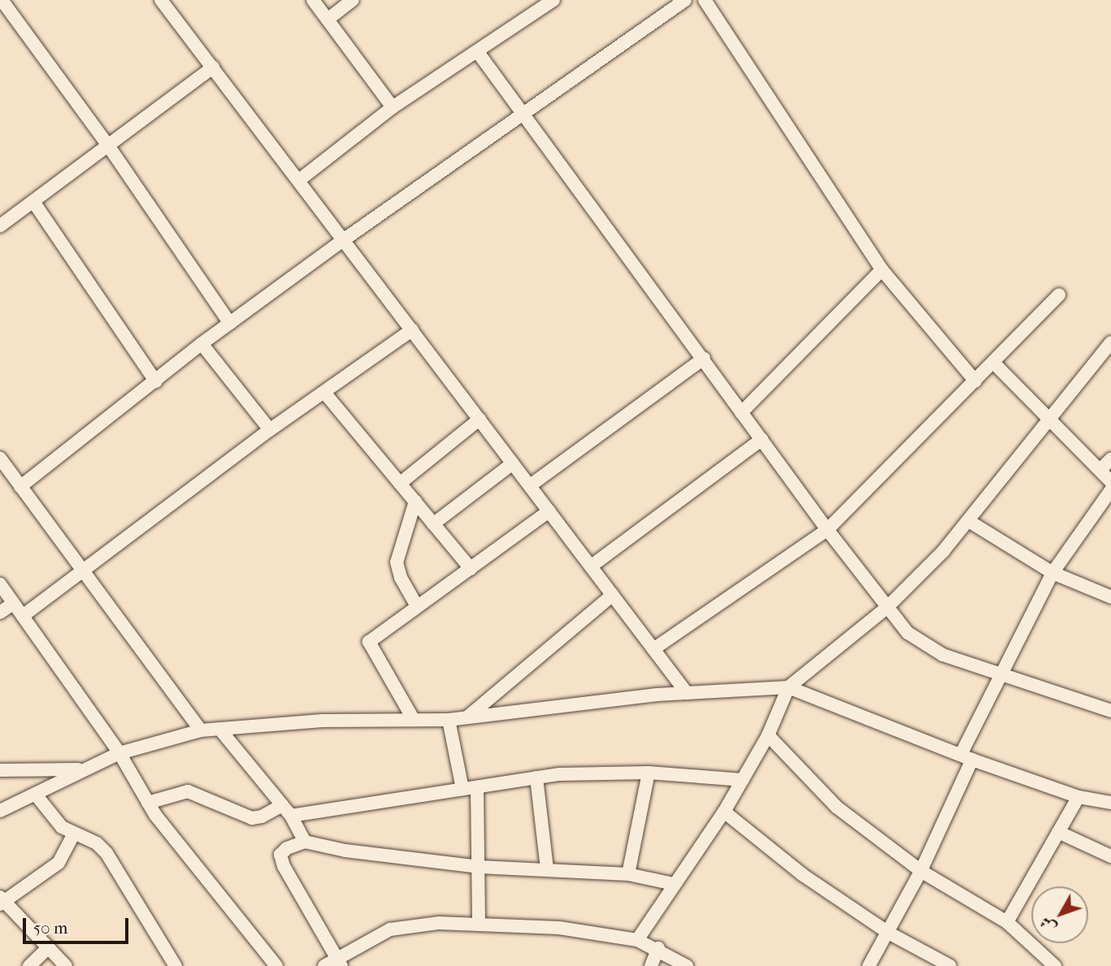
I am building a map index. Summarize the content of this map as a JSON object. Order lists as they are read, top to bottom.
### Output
{
  "scale_bar": "50 m",
  "north": "bottom left"
}
